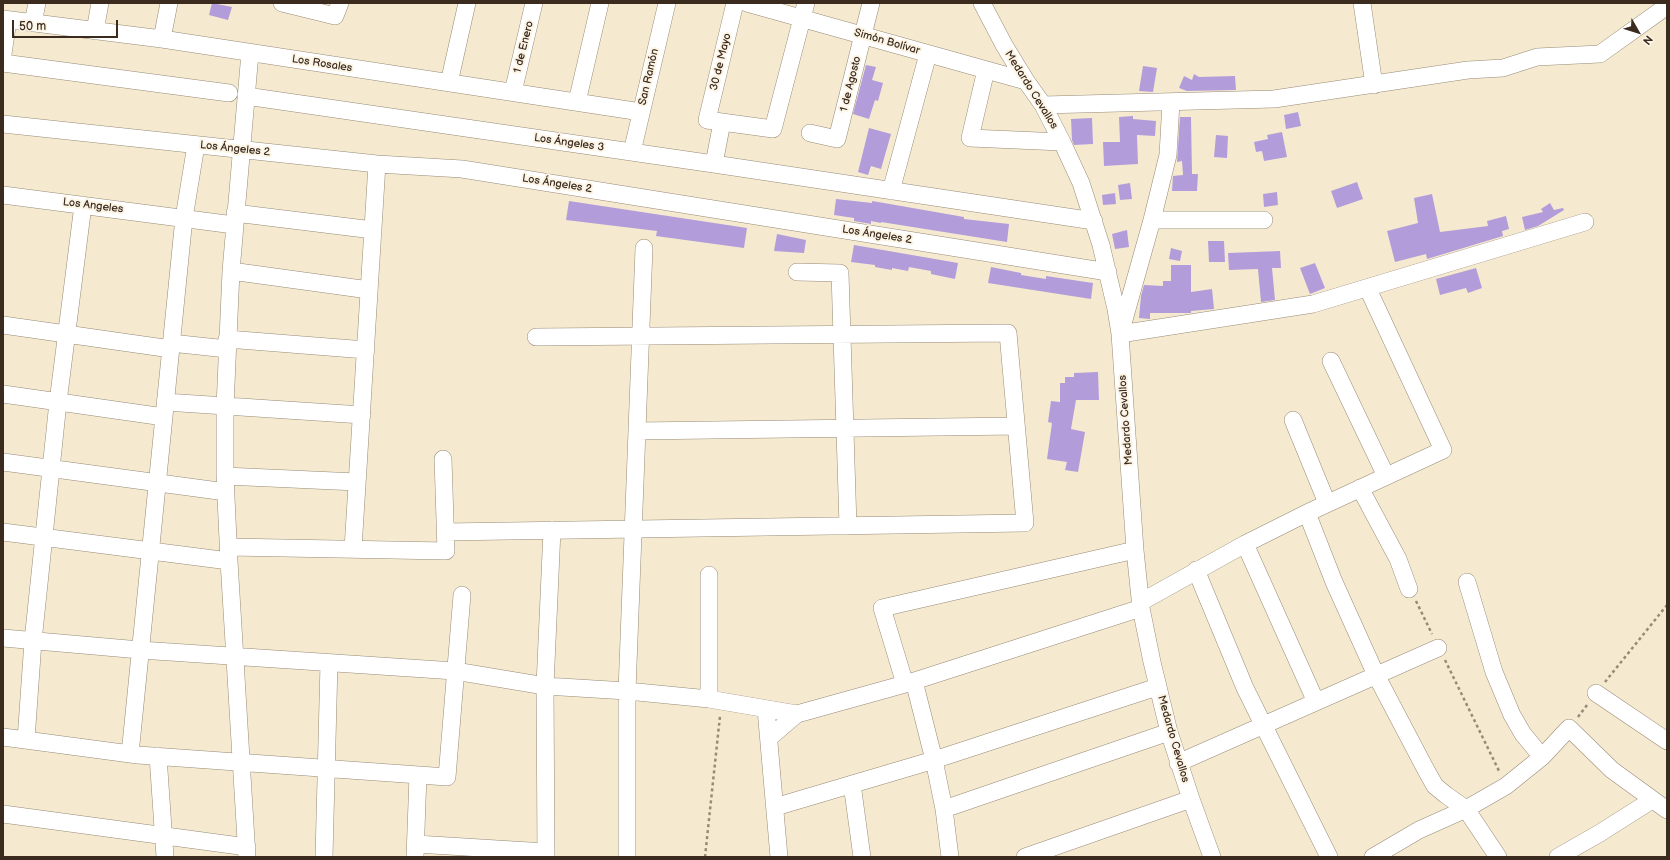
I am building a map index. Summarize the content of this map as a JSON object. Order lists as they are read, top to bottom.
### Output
{
  "streets": {
    "street": [
      "Simón Bolívar",
      "1 de Enero",
      "30 de Mayo",
      "Los Rosales",
      "San Ramón",
      "1 de Agosto",
      "Medardo Cevallos",
      "Los Ángeles 3",
      "Los Ángeles 2",
      "Los Angeles"
    ]
  },
  "crossings": [
    ["Simón Bolívar", "1 de Agosto"],
    ["Simón Bolívar", "Medardo Cevallos"],
    ["1 de Enero", "Los Rosales"],
    ["30 de Mayo", "Los Ángeles 3"],
    ["Los Rosales", "San Ramón"],
    ["San Ramón", "Los Ángeles 3"],
    ["Medardo Cevallos", "Los Ángeles 3"],
    ["Medardo Cevallos", "Los Ángeles 2"]
  ],
  "scale_bar": "50 m",
  "north": "bottom right"
}
